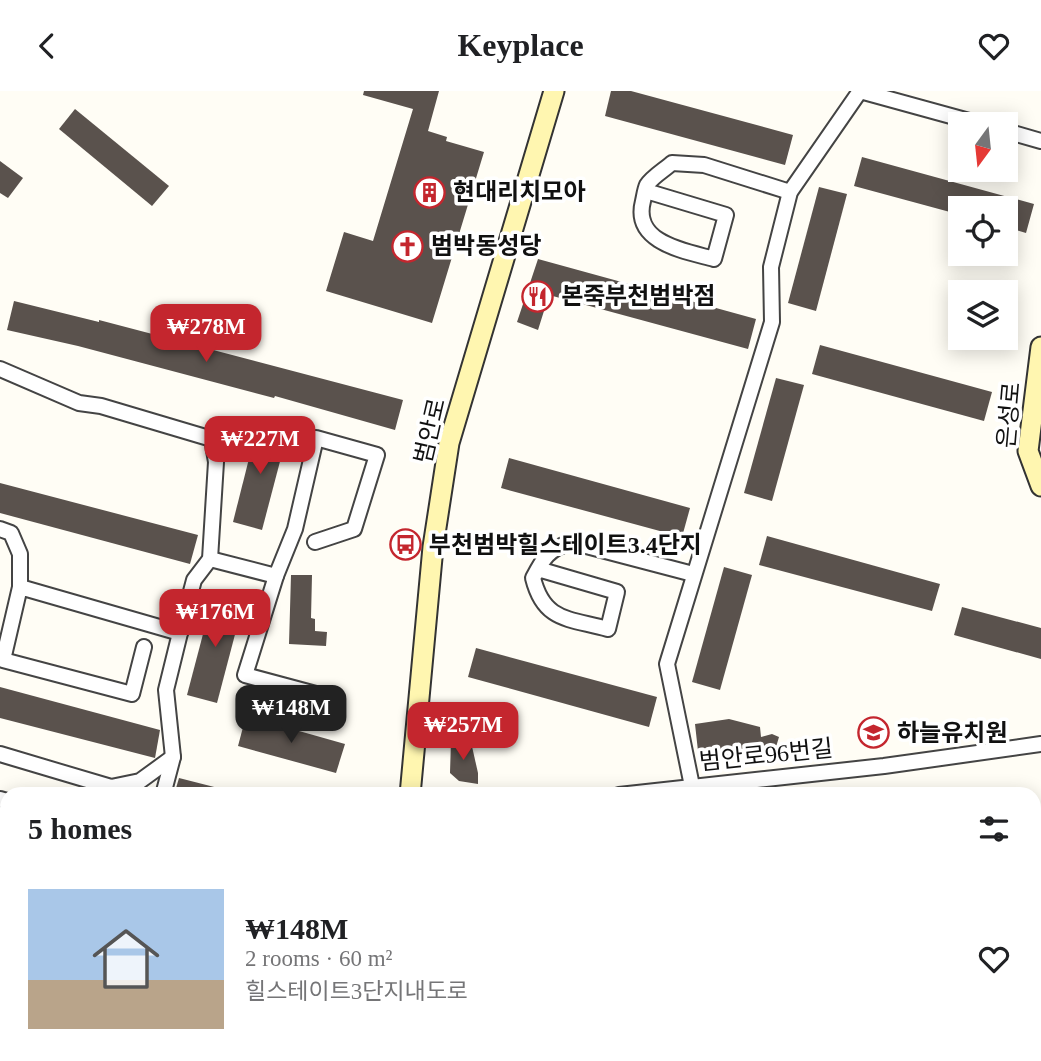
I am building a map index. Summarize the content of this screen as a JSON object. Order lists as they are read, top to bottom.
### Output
{
  "streets": {
    "street": ["은성로", "범안로", "범안로96번길"]
  },
  "places": {
    "building": ["현대리치모아"],
    "church": ["범박동성당"],
    "restaurant": ["본죽부천범박점"],
    "bus stop": ["부천범박힐스테이트3.4단지"],
    "school or university": ["하늘유치원"]
  },
  "north": "bottom",
  "page": {
    "header": "Keyplace",
    "price": [
      "₩278M",
      "₩227M",
      "₩176M",
      "₩148M",
      "₩257M"
    ],
    "heading": "5 homes",
    "list": [
      {
        "name": "₩148M",
        "note": "2 rooms · 60 m² · 힐스테이트3단지내도로"
      }
    ]
  }
}
